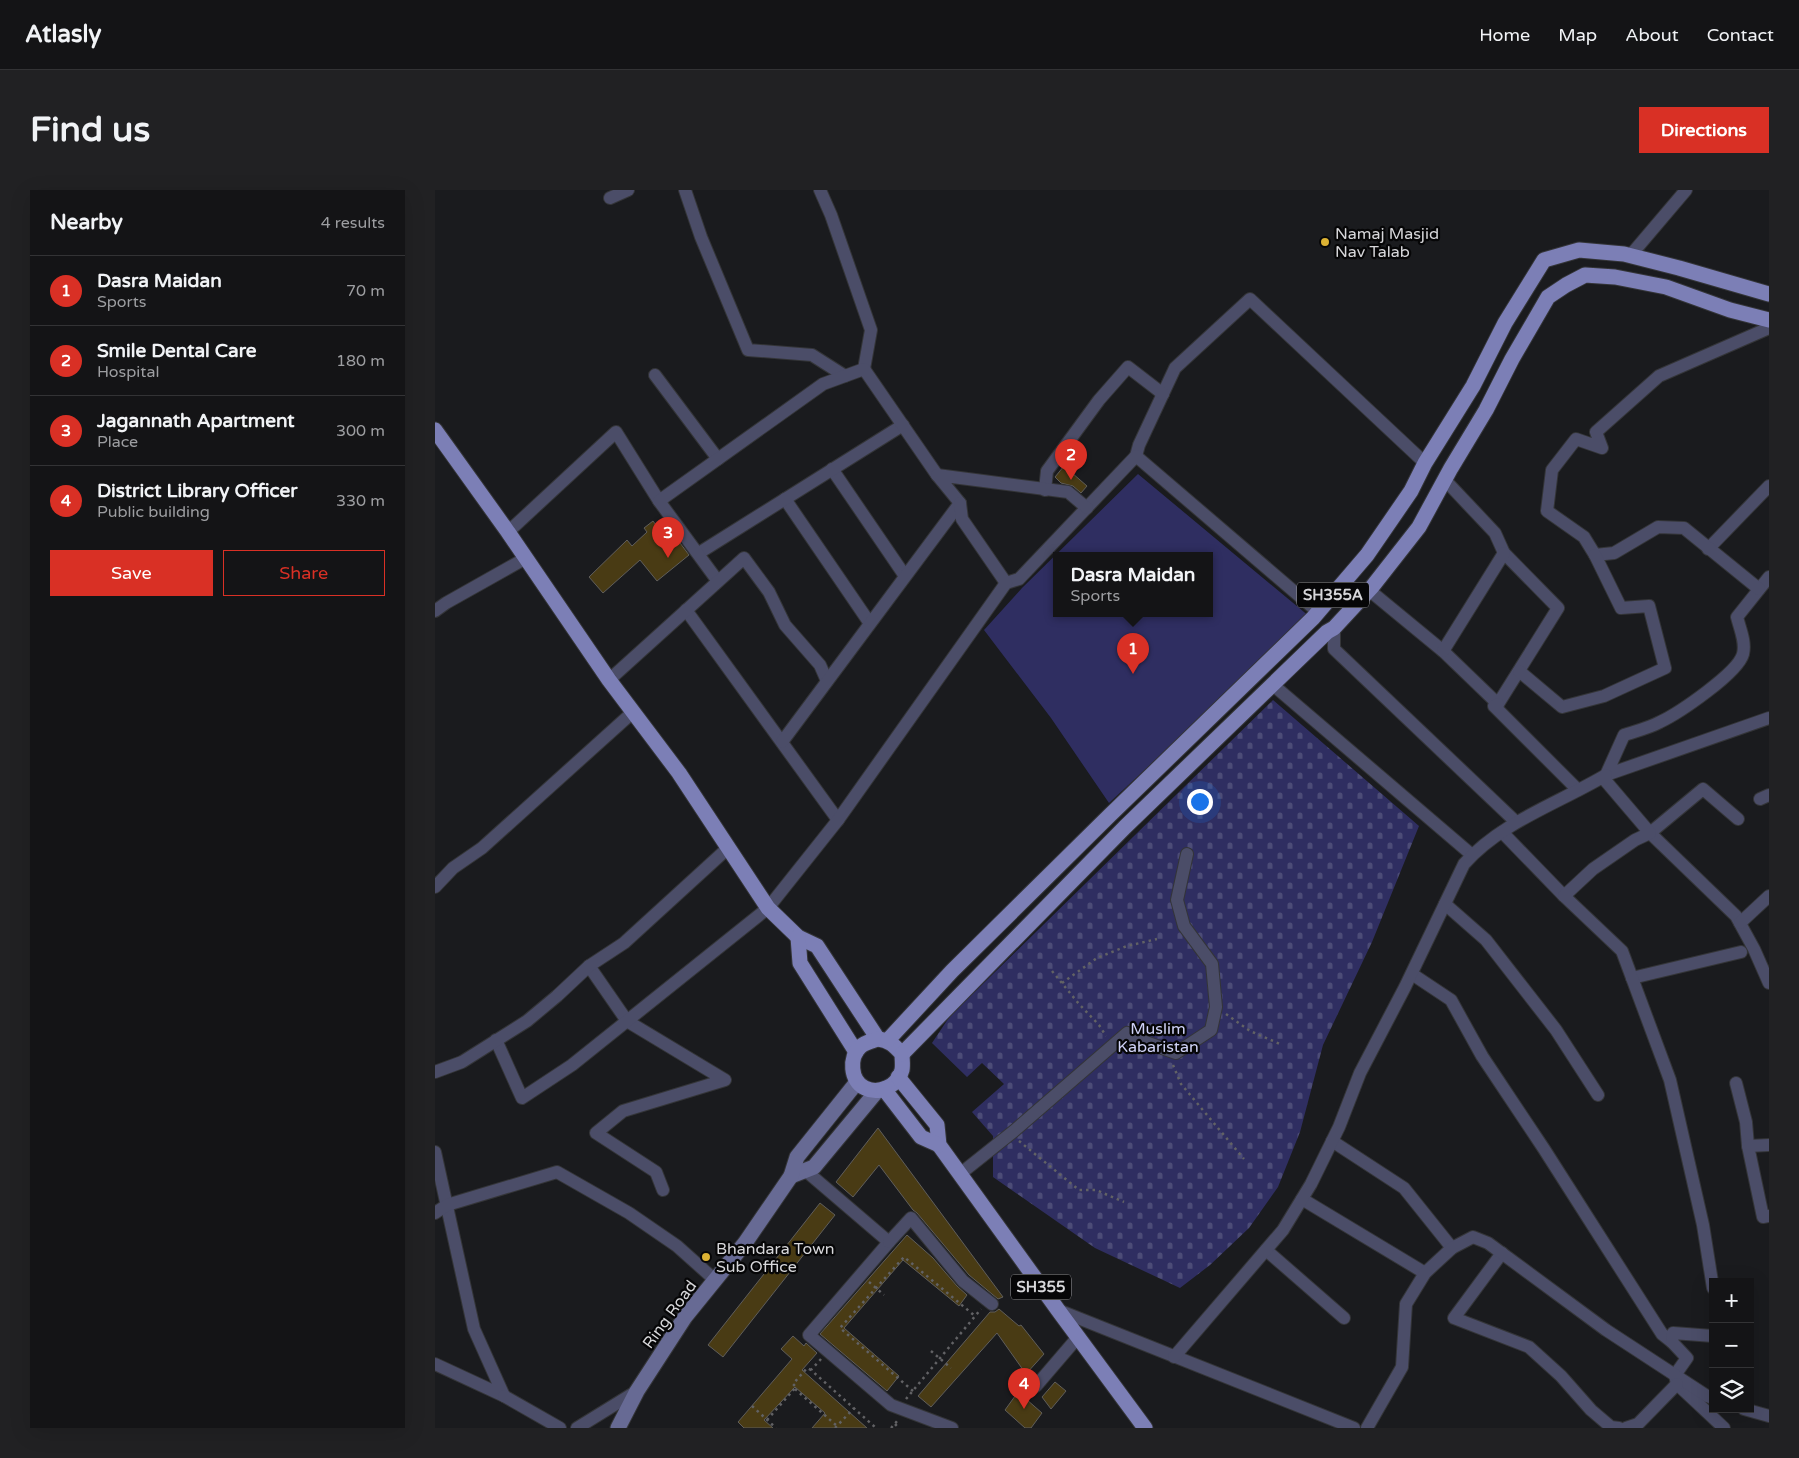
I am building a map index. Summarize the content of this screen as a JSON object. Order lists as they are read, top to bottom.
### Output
{
  "streets": {
    "main road": ["SH355A", "SH355"],
    "street": ["Ring Road"]
  },
  "crossings": [
    ["SH355A", "SH355"],
    ["SH355A", "Ring Road"],
    ["SH355", "Ring Road"]
  ],
  "parks": ["Muslim Kabaristan"],
  "places": ["Namaj Masjid Nav Talab", "Bhandara Town Sub Office"],
  "page": {
    "header": "Atlasly",
    "nav": [
      "Home",
      "Map",
      "About",
      "Contact"
    ],
    "buttons": [
      "Directions",
      ["Save", "Share"]
    ],
    "title": "Find us",
    "heading": ["Nearby", "4 results"],
    "list": [
      {
        "mark": "1",
        "name": "Dasra Maidan",
        "note": "Sports",
        "value": "70 m"
      },
      {
        "mark": "2",
        "name": "Smile Dental Care",
        "note": "Hospital",
        "value": "180 m"
      },
      {
        "mark": "3",
        "name": "Jagannath Apartment",
        "note": "Place",
        "value": "300 m"
      },
      {
        "mark": "4",
        "name": "District Library Officer",
        "note": "Public building",
        "value": "330 m"
      }
    ],
    "pins": [
      "2",
      "3",
      "1",
      "4"
    ],
    "popup": ["Dasra Maidan", "Sports"],
    "map_buttons": ["+", "−"]
  }
}
